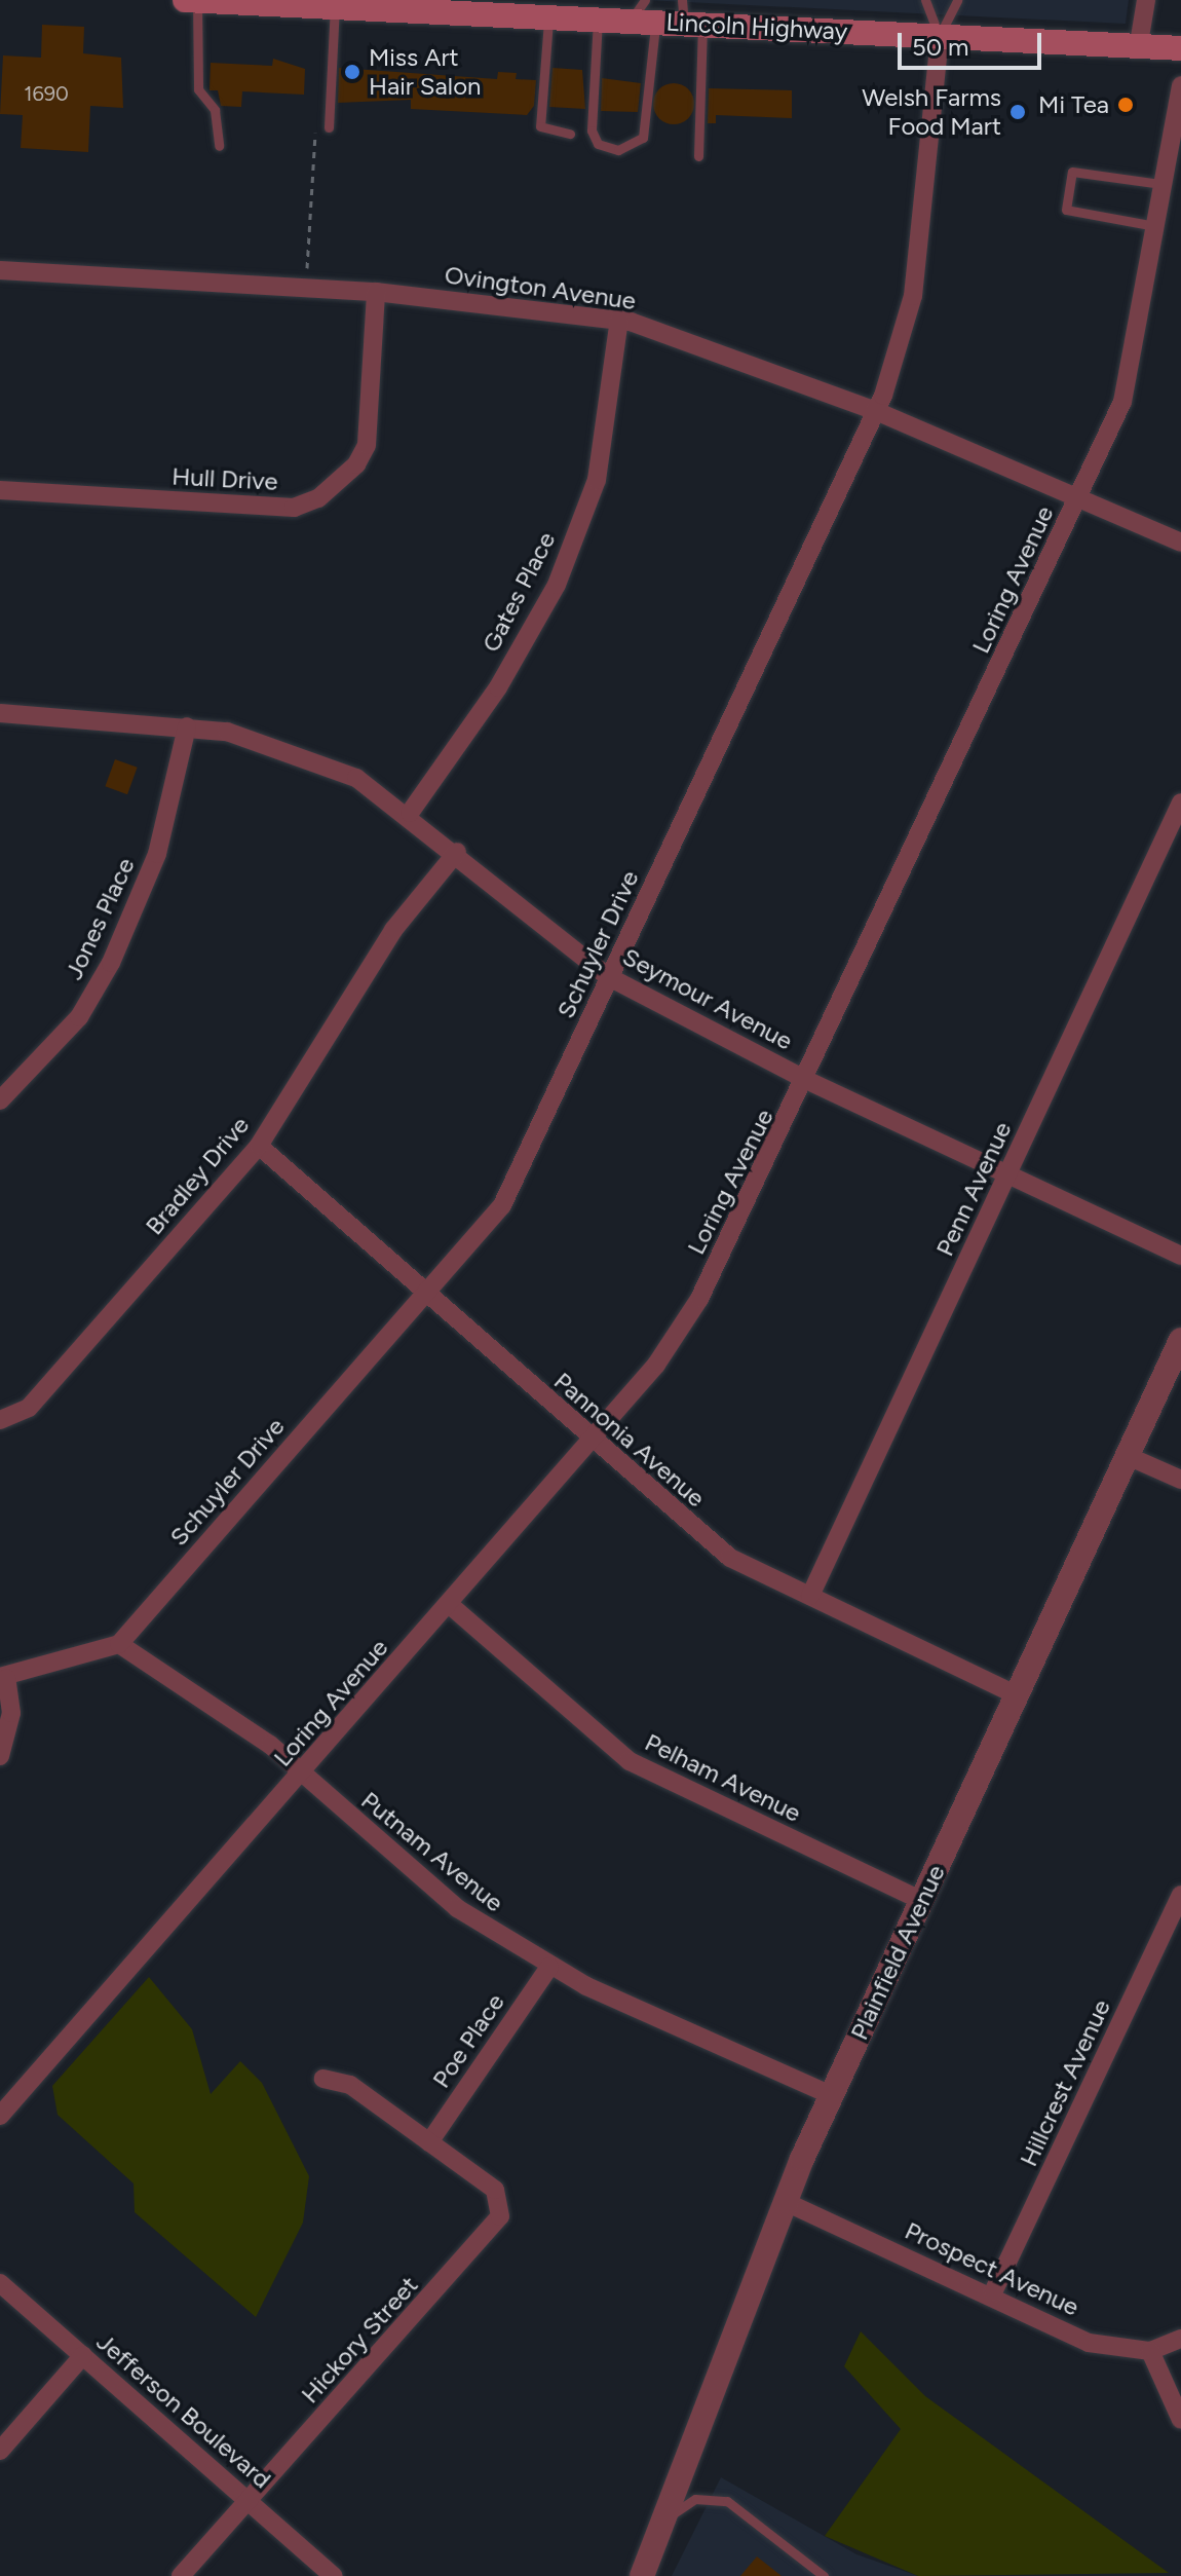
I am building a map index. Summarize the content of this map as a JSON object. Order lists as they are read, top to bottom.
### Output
{
  "streets": {
    "main road": ["Lincoln Highway"],
    "street": [
      "Ovington Avenue",
      "Hull Drive",
      "Loring Avenue",
      "Gates Place",
      "Jones Place",
      "Schuyler Drive",
      "Seymour Avenue",
      "Bradley Drive",
      "Penn Avenue",
      "Pannonia Avenue",
      "Pelham Avenue",
      "Putnam Avenue",
      "Plainfield Avenue",
      "Poe Place",
      "Hillcrest Avenue",
      "Prospect Avenue",
      "Hickory Street",
      "Jefferson Boulevard"
    ]
  },
  "crossings": [
    ["Lincoln Highway", "Schuyler Drive"],
    ["Ovington Avenue", "Hull Drive"],
    ["Ovington Avenue", "Loring Avenue"],
    ["Ovington Avenue", "Gates Place"],
    ["Ovington Avenue", "Schuyler Drive"],
    ["Loring Avenue", "Seymour Avenue"],
    ["Loring Avenue", "Pannonia Avenue"],
    ["Loring Avenue", "Pelham Avenue"],
    ["Loring Avenue", "Putnam Avenue"],
    ["Gates Place", "Seymour Avenue"],
    ["Jones Place", "Seymour Avenue"],
    ["Schuyler Drive", "Seymour Avenue"],
    ["Schuyler Drive", "Pannonia Avenue"],
    ["Schuyler Drive", "Putnam Avenue"],
    ["Seymour Avenue", "Bradley Drive"],
    ["Seymour Avenue", "Penn Avenue"],
    ["Bradley Drive", "Pannonia Avenue"],
    ["Penn Avenue", "Pannonia Avenue"],
    ["Pannonia Avenue", "Plainfield Avenue"],
    ["Pelham Avenue", "Plainfield Avenue"],
    ["Putnam Avenue", "Plainfield Avenue"],
    ["Putnam Avenue", "Poe Place"],
    ["Plainfield Avenue", "Prospect Avenue"],
    ["Poe Place", "Hickory Street"],
    ["Hillcrest Avenue", "Prospect Avenue"],
    ["Hickory Street", "Jefferson Boulevard"]
  ],
  "places": ["Miss Art Hair Salon", "Mi Tea", "Welsh Farms Food Mart"],
  "house_numbers": ["1690"],
  "scale_bar": "50 m"
}
